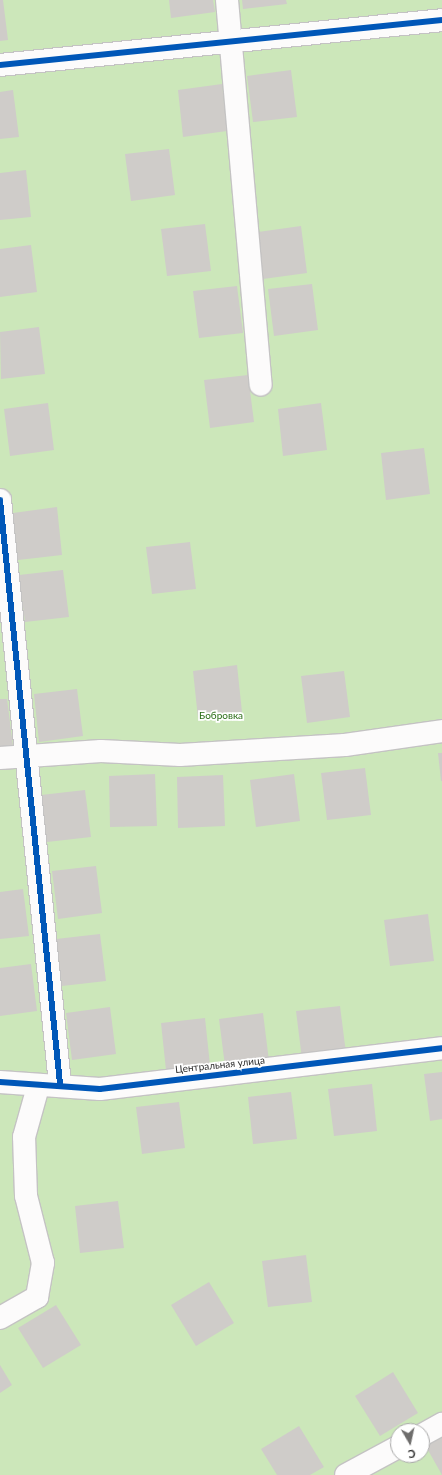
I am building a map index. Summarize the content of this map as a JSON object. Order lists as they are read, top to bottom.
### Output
{
  "streets": {
    "street": ["Центральная улица"]
  },
  "parks": ["Бобровка"],
  "north": "bottom"
}
